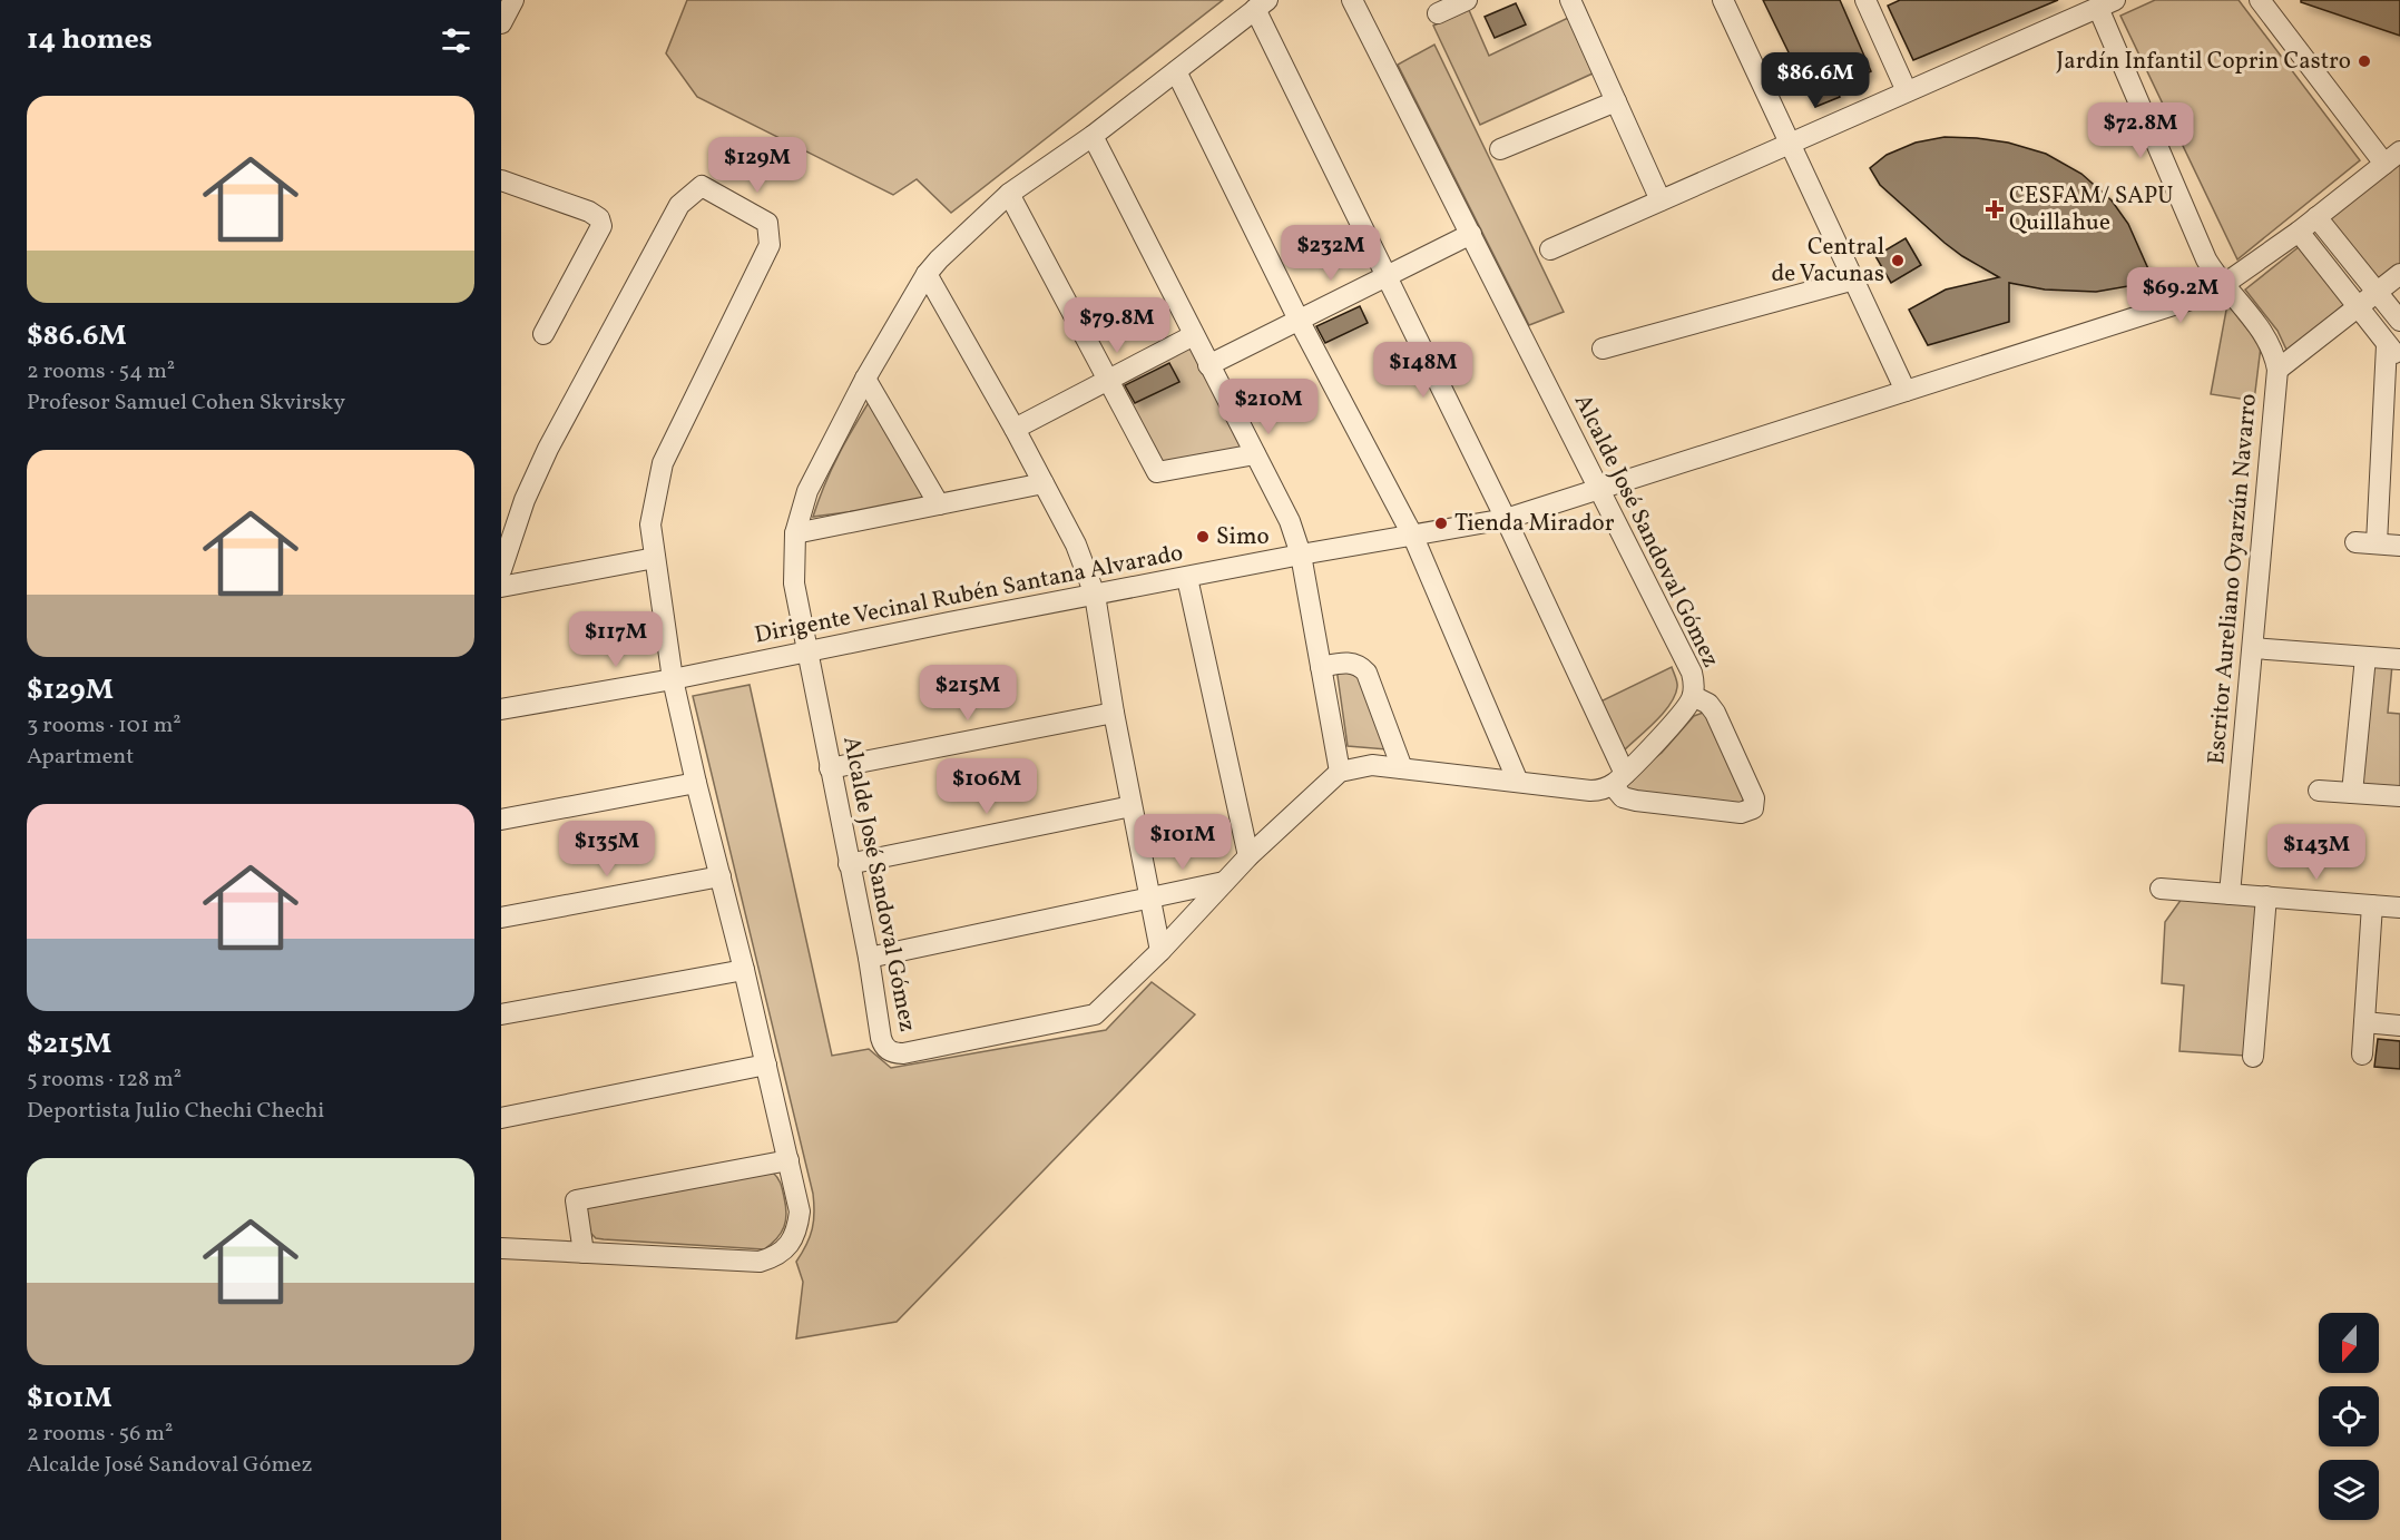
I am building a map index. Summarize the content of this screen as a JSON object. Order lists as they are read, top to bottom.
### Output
{
  "streets": {
    "street": ["Alcalde José Sandoval Gómez", "Escritor Aureliano Oyarzún Navarro", "Dirigente Vecinal Rubén Santana Alvarado"]
  },
  "crossings": [
    ["Alcalde José Sandoval Gómez", "Dirigente Vecinal Rubén Santana Alvarado"],
    ["Escritor Aureliano Oyarzún Navarro", "Dirigente Vecinal Rubén Santana Alvarado"]
  ],
  "places": {
    "other": [
      "Jardín Infantil Coprin Castro",
      "Central de Vacunas",
      "Tienda Mirador",
      "Simo"
    ],
    "health": ["CESFAM/ SAPU Quillahue"]
  },
  "north": "bottom",
  "page": {
    "heading": "14 homes",
    "price": [
      "$86.6M",
      "$72.8M",
      "$129M",
      "$232M",
      "$69.2M",
      "$79.8M",
      "$148M",
      "$210M",
      "$117M",
      "$215M",
      "$106M",
      "$101M",
      "$135M",
      "$143M"
    ],
    "list": [
      {
        "name": "$86.6M",
        "note": "2 rooms · 54 m² · Profesor Samuel Cohen Skvirsky"
      },
      {
        "name": "$129M",
        "note": "3 rooms · 101 m² · Apartment"
      },
      {
        "name": "$215M",
        "note": "5 rooms · 128 m² · Deportista Julio Chechi Chechi"
      },
      {
        "name": "$101M",
        "note": "2 rooms · 56 m² · Alcalde José Sandoval Gómez"
      }
    ]
  }
}
